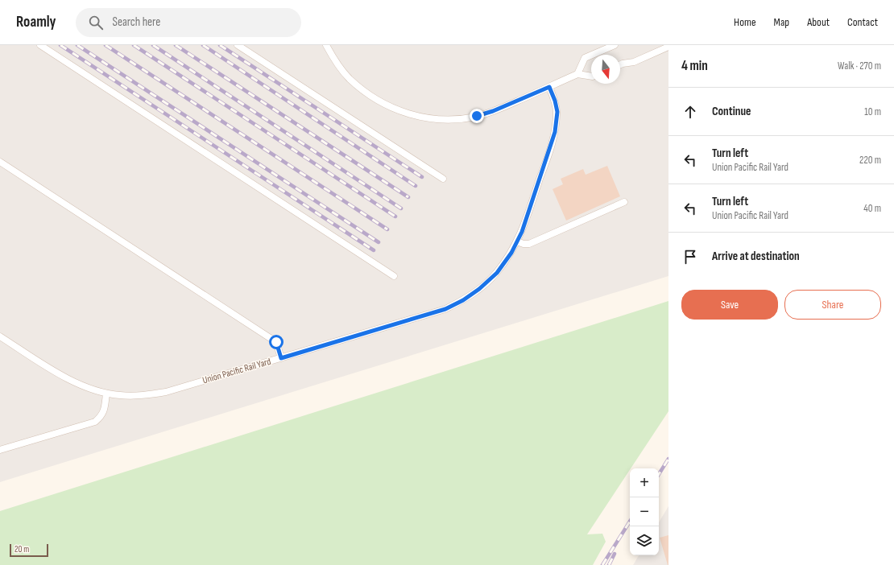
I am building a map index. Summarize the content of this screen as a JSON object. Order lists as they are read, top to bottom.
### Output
{
  "streets": {
    "lane": ["Union Pacific Rail Yard"]
  },
  "scale_bar": "20 m",
  "north": "bottom",
  "page": {
    "header": "Roamly",
    "search": "Search here",
    "nav": [
      "Home",
      "Map",
      "About",
      "Contact"
    ],
    "heading": ["4 min", "Walk · 270 m"],
    "list": [
      ["Continue", "10 m"],
      ["Turn left", "Union Pacific Rail Yard", "220 m"],
      ["Turn left", "Union Pacific Rail Yard", "40 m"],
      "Arrive at destination"
    ],
    "buttons": ["Save", "Share"],
    "map_buttons": ["+", "−"],
    "scale": "20 m"
  }
}
